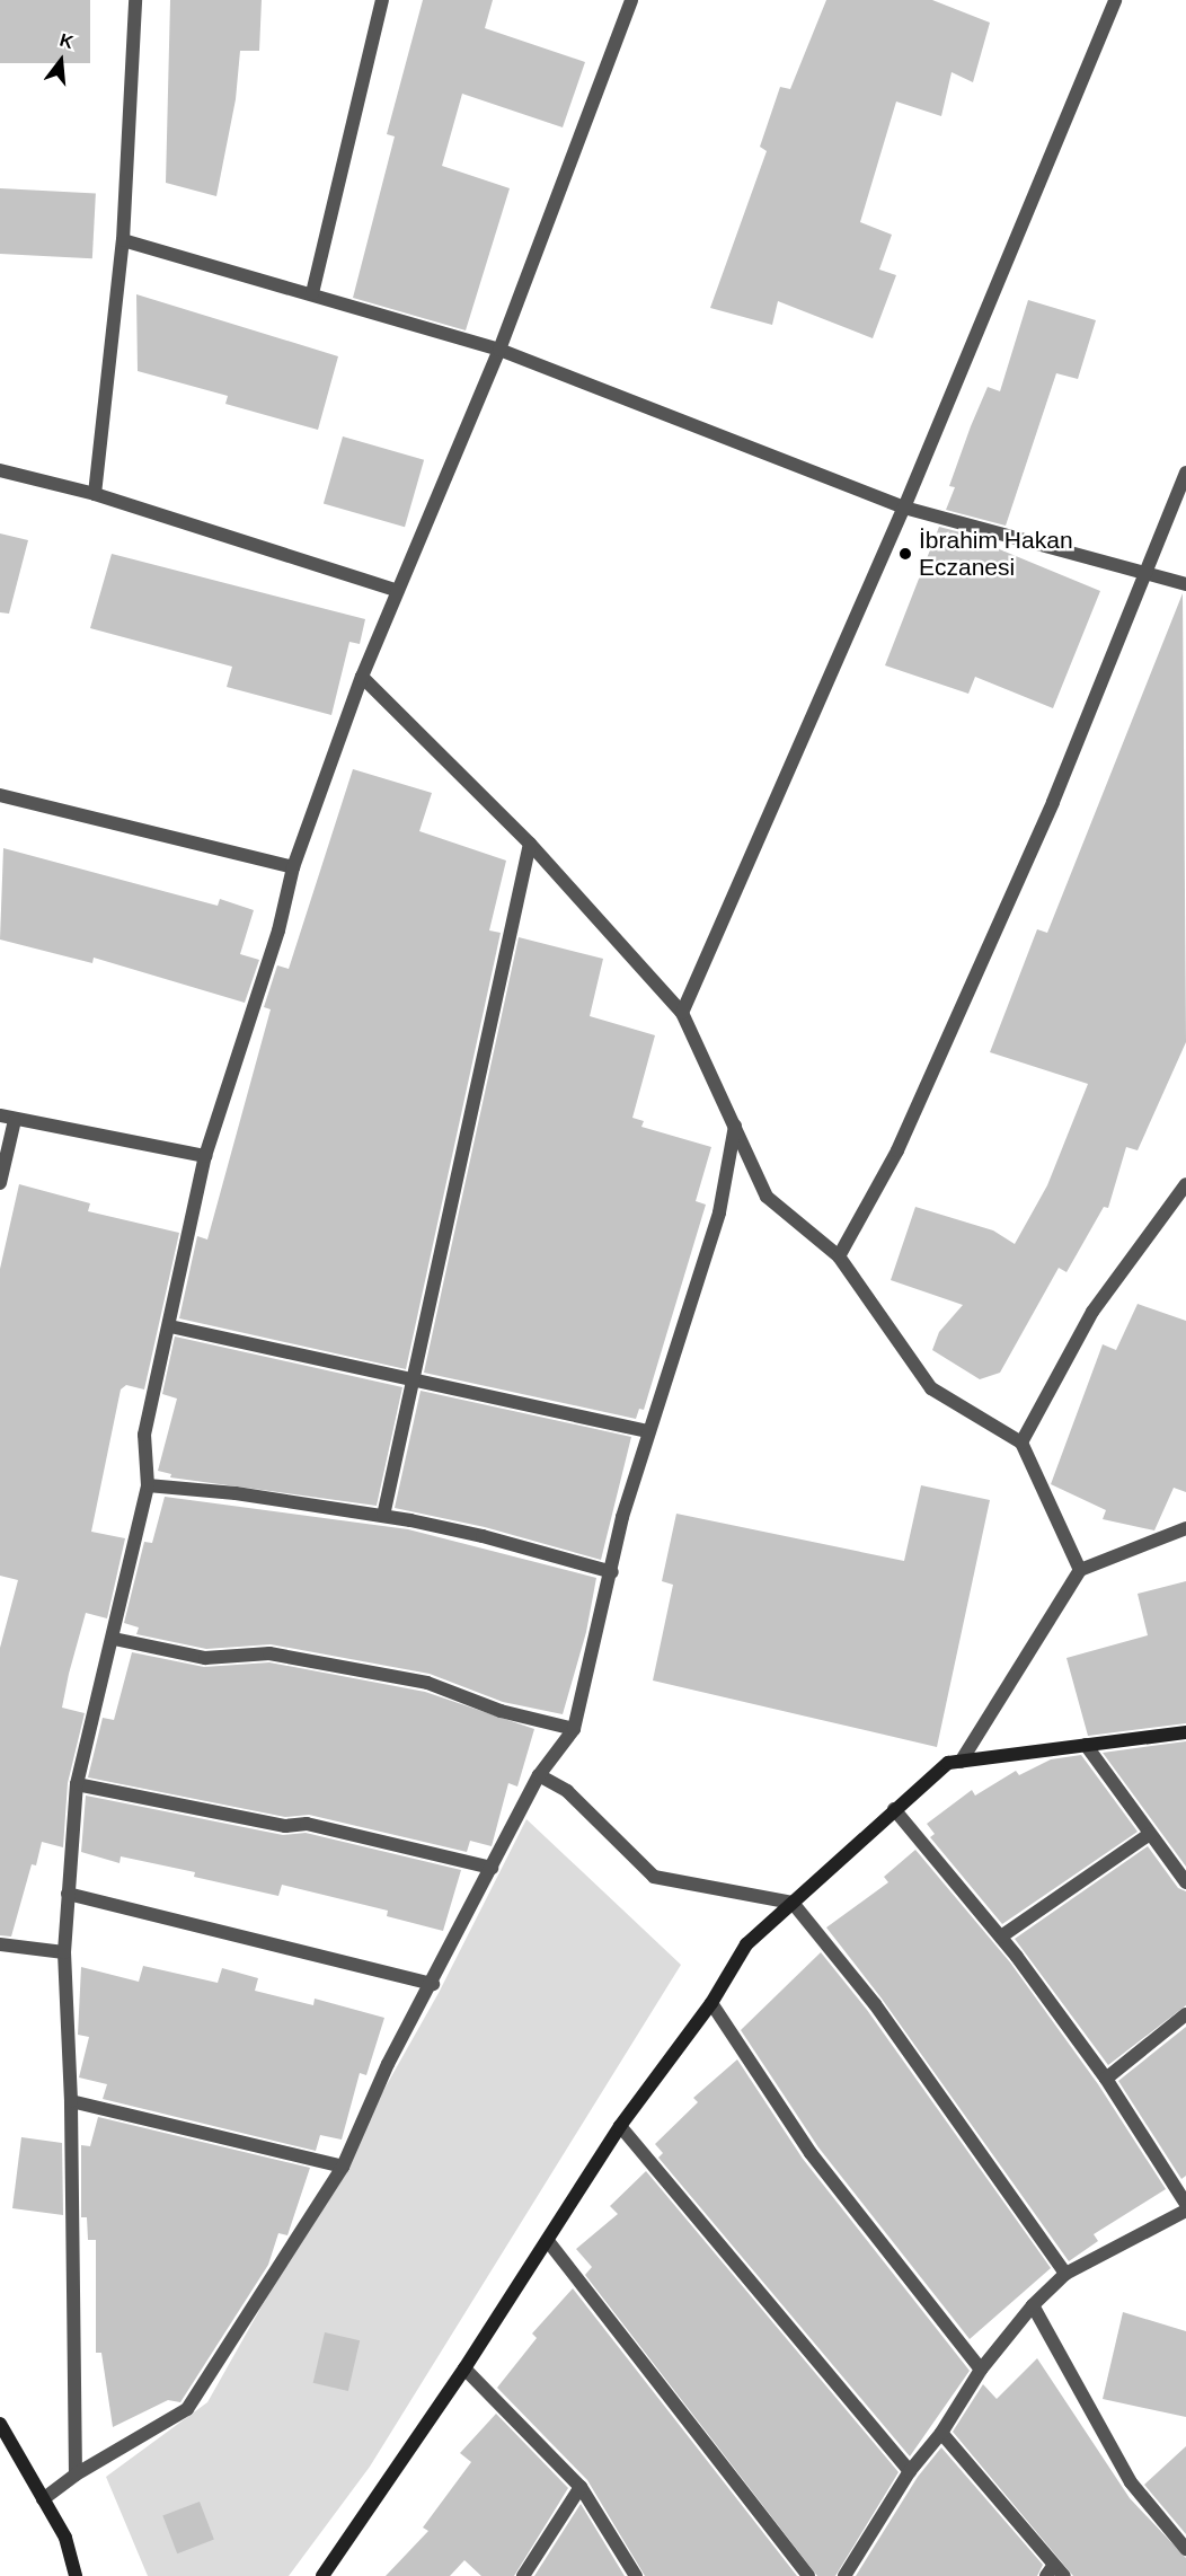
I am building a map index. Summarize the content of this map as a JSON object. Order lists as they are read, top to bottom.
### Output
{
  "places": ["İbrahim Hakan Eczanesi"],
  "north": "top"
}
